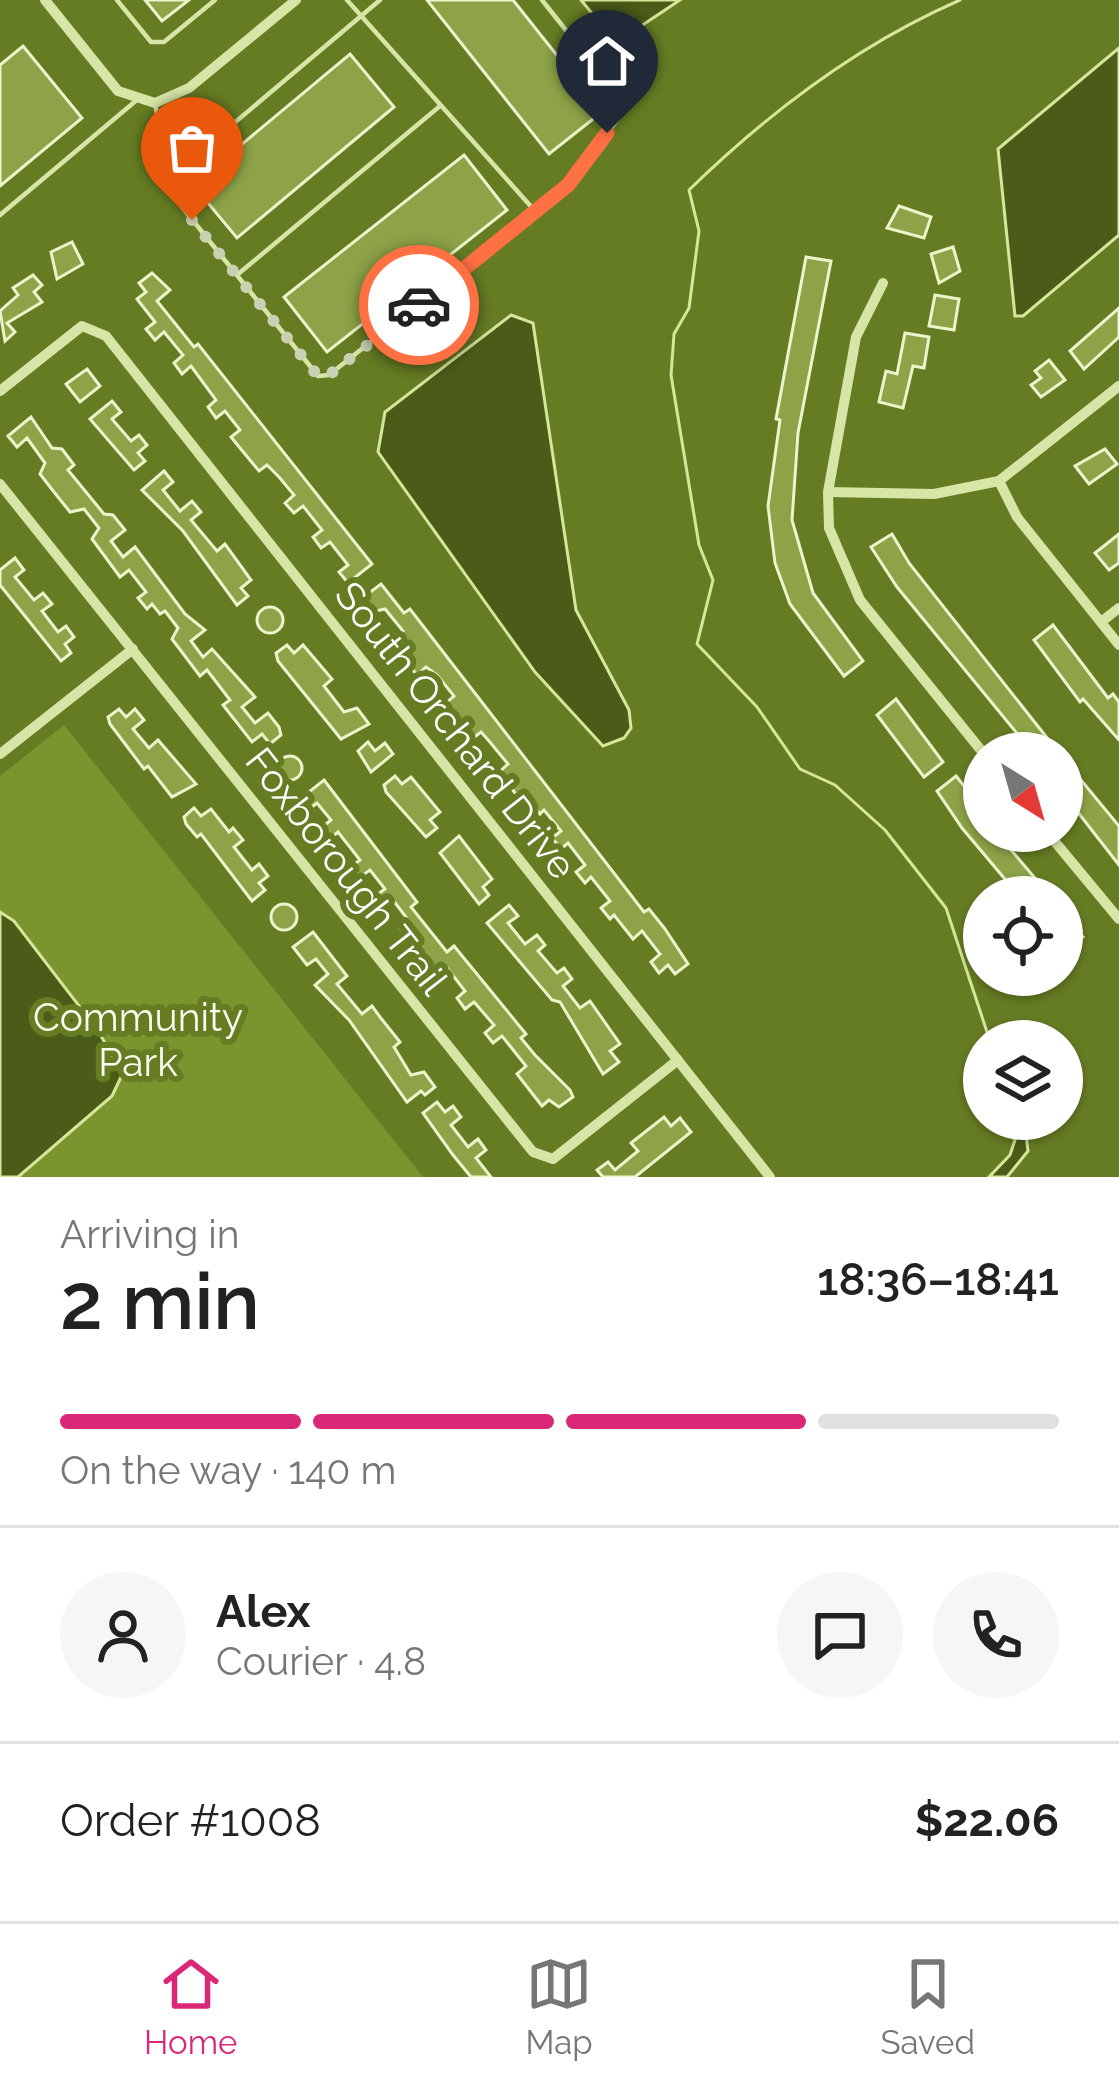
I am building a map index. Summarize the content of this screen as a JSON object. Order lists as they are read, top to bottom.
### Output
{
  "streets": {
    "street": ["South Orchard Drive", "Foxborough Trail"]
  },
  "crossings": [
    ["South Orchard Drive", "Foxborough Trail"]
  ],
  "parks": ["Community Park"],
  "north": "bottom right",
  "page": {
    "heading": ["2 min", "Arriving in", "18:36–18:41"],
    "panel": [
      "Alex",
      "Courier · 4.8",
      "Order #1008",
      "$22.06"
    ],
    "bar": "On the way · 140 m",
    "tabs": ["Home", "Map", "Saved"]
  }
}
